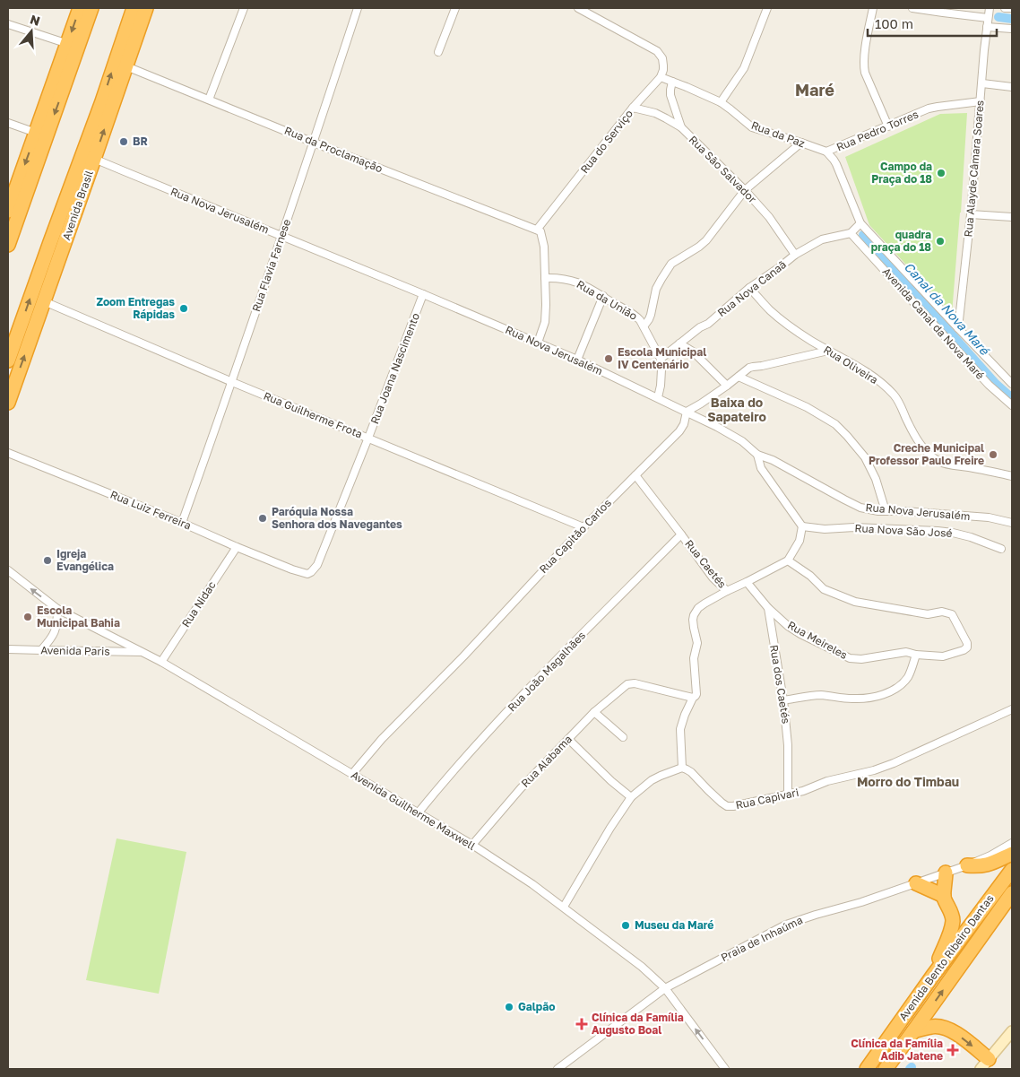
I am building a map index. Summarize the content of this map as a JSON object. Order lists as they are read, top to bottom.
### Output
{
  "streets": {
    "highway": ["Avenida Brasil", "Avenida Bento Ribeiro Dantas"],
    "street": [
      "Rua Pedro Torres",
      "Rua da Paz",
      "Rua do Serviço",
      "Rua da Proclamação",
      "Rua Alayde Câmara Soares",
      "Rua São Salvador",
      "Rua Nova Jerusalém",
      "Rua Flavia Farnese",
      "Rua Nova Canaã",
      "Rua da União",
      "Avenida Canal da Nova Maré",
      "Rua Oliveira",
      "Rua Joana Nascimento",
      "Rua Guilherme Frota",
      "Rua Luiz Ferreira",
      "Rua Nova São José",
      "Rua Capitão Carlos",
      "Rua Caetés",
      "Rua Nidac",
      "Rua Meireles",
      "Avenida Paris",
      "Rua João Magalhães",
      "Rua dos Caetés",
      "Rua Alabama",
      "Rua Capivari",
      "Avenida Guilherme Maxwell",
      "Praia de Inhaúma"
    ]
  },
  "crossings": [
    ["Rua Pedro Torres", "Rua da Paz"],
    ["Rua Pedro Torres", "Rua Alayde Câmara Soares"],
    ["Rua Pedro Torres", "Avenida Canal da Nova Maré"],
    ["Rua da Paz", "Rua do Serviço"],
    ["Rua do Serviço", "Rua da Proclamação"],
    ["Rua do Serviço", "Rua São Salvador"],
    ["Rua da Proclamação", "Avenida Brasil"],
    ["Rua da Proclamação", "Rua Flavia Farnese"],
    ["Rua Alayde Câmara Soares", "Avenida Canal da Nova Maré"],
    ["Rua São Salvador", "Rua Nova Canaã"],
    ["Avenida Brasil", "Rua Nova Jerusalém"],
    ["Avenida Brasil", "Rua Guilherme Frota"],
    ["Rua Nova Jerusalém", "Rua Flavia Farnese"],
    ["Rua Nova Jerusalém", "Rua da União"],
    ["Rua Nova Jerusalém", "Rua Joana Nascimento"],
    ["Rua Nova Jerusalém", "Rua Capitão Carlos"],
    ["Rua Flavia Farnese", "Rua Guilherme Frota"],
    ["Rua Flavia Farnese", "Rua Luiz Ferreira"],
    ["Rua Nova Canaã", "Rua da União"],
    ["Rua Nova Canaã", "Avenida Canal da Nova Maré"],
    ["Rua Nova Canaã", "Rua Oliveira"],
    ["Rua Joana Nascimento", "Rua Guilherme Frota"],
    ["Rua Joana Nascimento", "Rua Luiz Ferreira"],
    ["Rua Guilherme Frota", "Rua Capitão Carlos"],
    ["Rua Luiz Ferreira", "Rua Nidac"],
    ["Rua Capitão Carlos", "Rua Caetés"],
    ["Rua Capitão Carlos", "Avenida Guilherme Maxwell"],
    ["Rua Caetés", "Rua Meireles"],
    ["Rua Caetés", "Rua João Magalhães"],
    ["Rua Nidac", "Avenida Guilherme Maxwell"],
    ["Rua Meireles", "Rua dos Caetés"],
    ["Avenida Paris", "Avenida Guilherme Maxwell"],
    ["Rua João Magalhães", "Avenida Guilherme Maxwell"],
    ["Rua dos Caetés", "Rua Capivari"],
    ["Rua Alabama", "Avenida Guilherme Maxwell"],
    ["Avenida Guilherme Maxwell", "Praia de Inhaúma"]
  ],
  "districts": ["Maré", "Baixa do Sapateiro", "Morro do Timbau"],
  "water": ["Canal da Nova Maré"],
  "places": {
    "other": [
      "BR",
      "Campo da Praça do 18",
      "quadra praça do 18",
      "Zoom Entregas Rápidas",
      "Escola Municipal IV Centenário",
      "Creche Municipal Professor Paulo Freire",
      "Paróquia Nossa Senhora dos Navegantes",
      "Igreja Evangélica",
      "Escola Municipal Bahia",
      "Museu da Maré",
      "Galpão"
    ],
    "health": ["Clínica da Família Augusto Boal", "Clínica da Família Adib Jatene"]
  },
  "scale_bar": "100 m",
  "north": "top"
}
